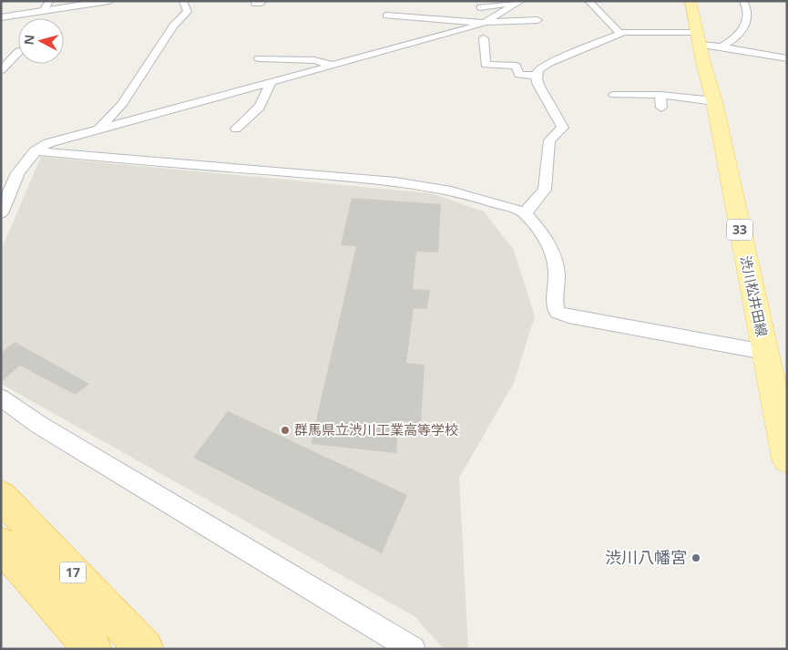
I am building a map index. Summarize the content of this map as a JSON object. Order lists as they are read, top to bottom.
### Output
{
  "streets": {
    "highway": ["17"],
    "main road": ["33", "渋川松井田線"]
  },
  "places": ["群馬県立渋川工業高等学校", "渋川八幡宮"],
  "north": "left"
}
